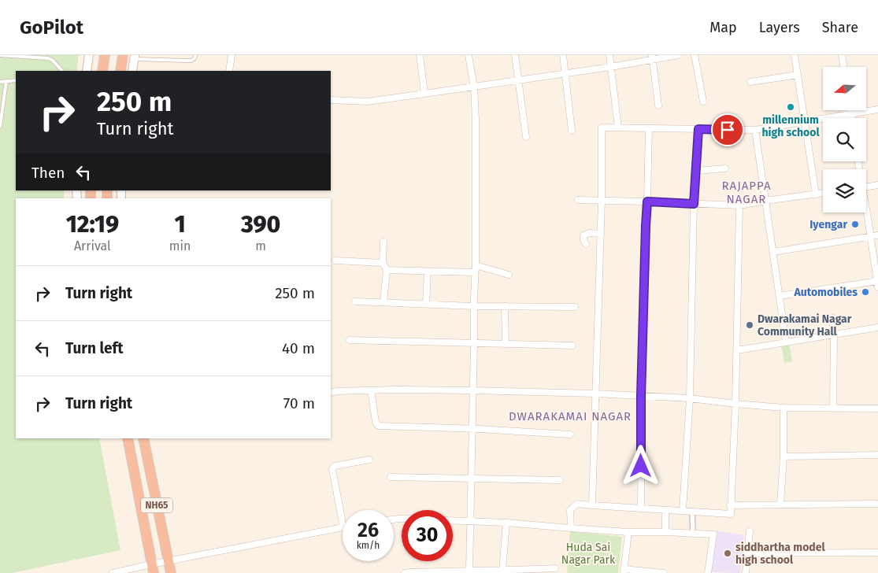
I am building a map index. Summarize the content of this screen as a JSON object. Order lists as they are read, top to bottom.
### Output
{
  "streets": {
    "highway": ["NH65"]
  },
  "districts": ["RAJAPPA NAGAR", "DWARAKAMAI NAGAR"],
  "parks": ["Huda Sai Nagar Park"],
  "places": [
    "millennium high school",
    "Iyengar",
    "Automobiles",
    "Dwarakamai Nagar Community Hall",
    "siddhartha model high school"
  ],
  "north": "left",
  "page": {
    "header": "GoPilot",
    "nav": ["Map", "Layers", "Share"],
    "turn": ["250 m", "Turn right"],
    "then": "Then",
    "eta": [
      "12:19",
      "Arrival",
      "1",
      "min",
      "390",
      "m"
    ],
    "list": [
      {
        "name": "Turn right",
        "value": "250 m"
      },
      {
        "name": "Turn left",
        "value": "40 m"
      },
      {
        "name": "Turn right",
        "value": "70 m"
      }
    ],
    "speed": "26 km/h",
    "limit": "30"
  }
}
